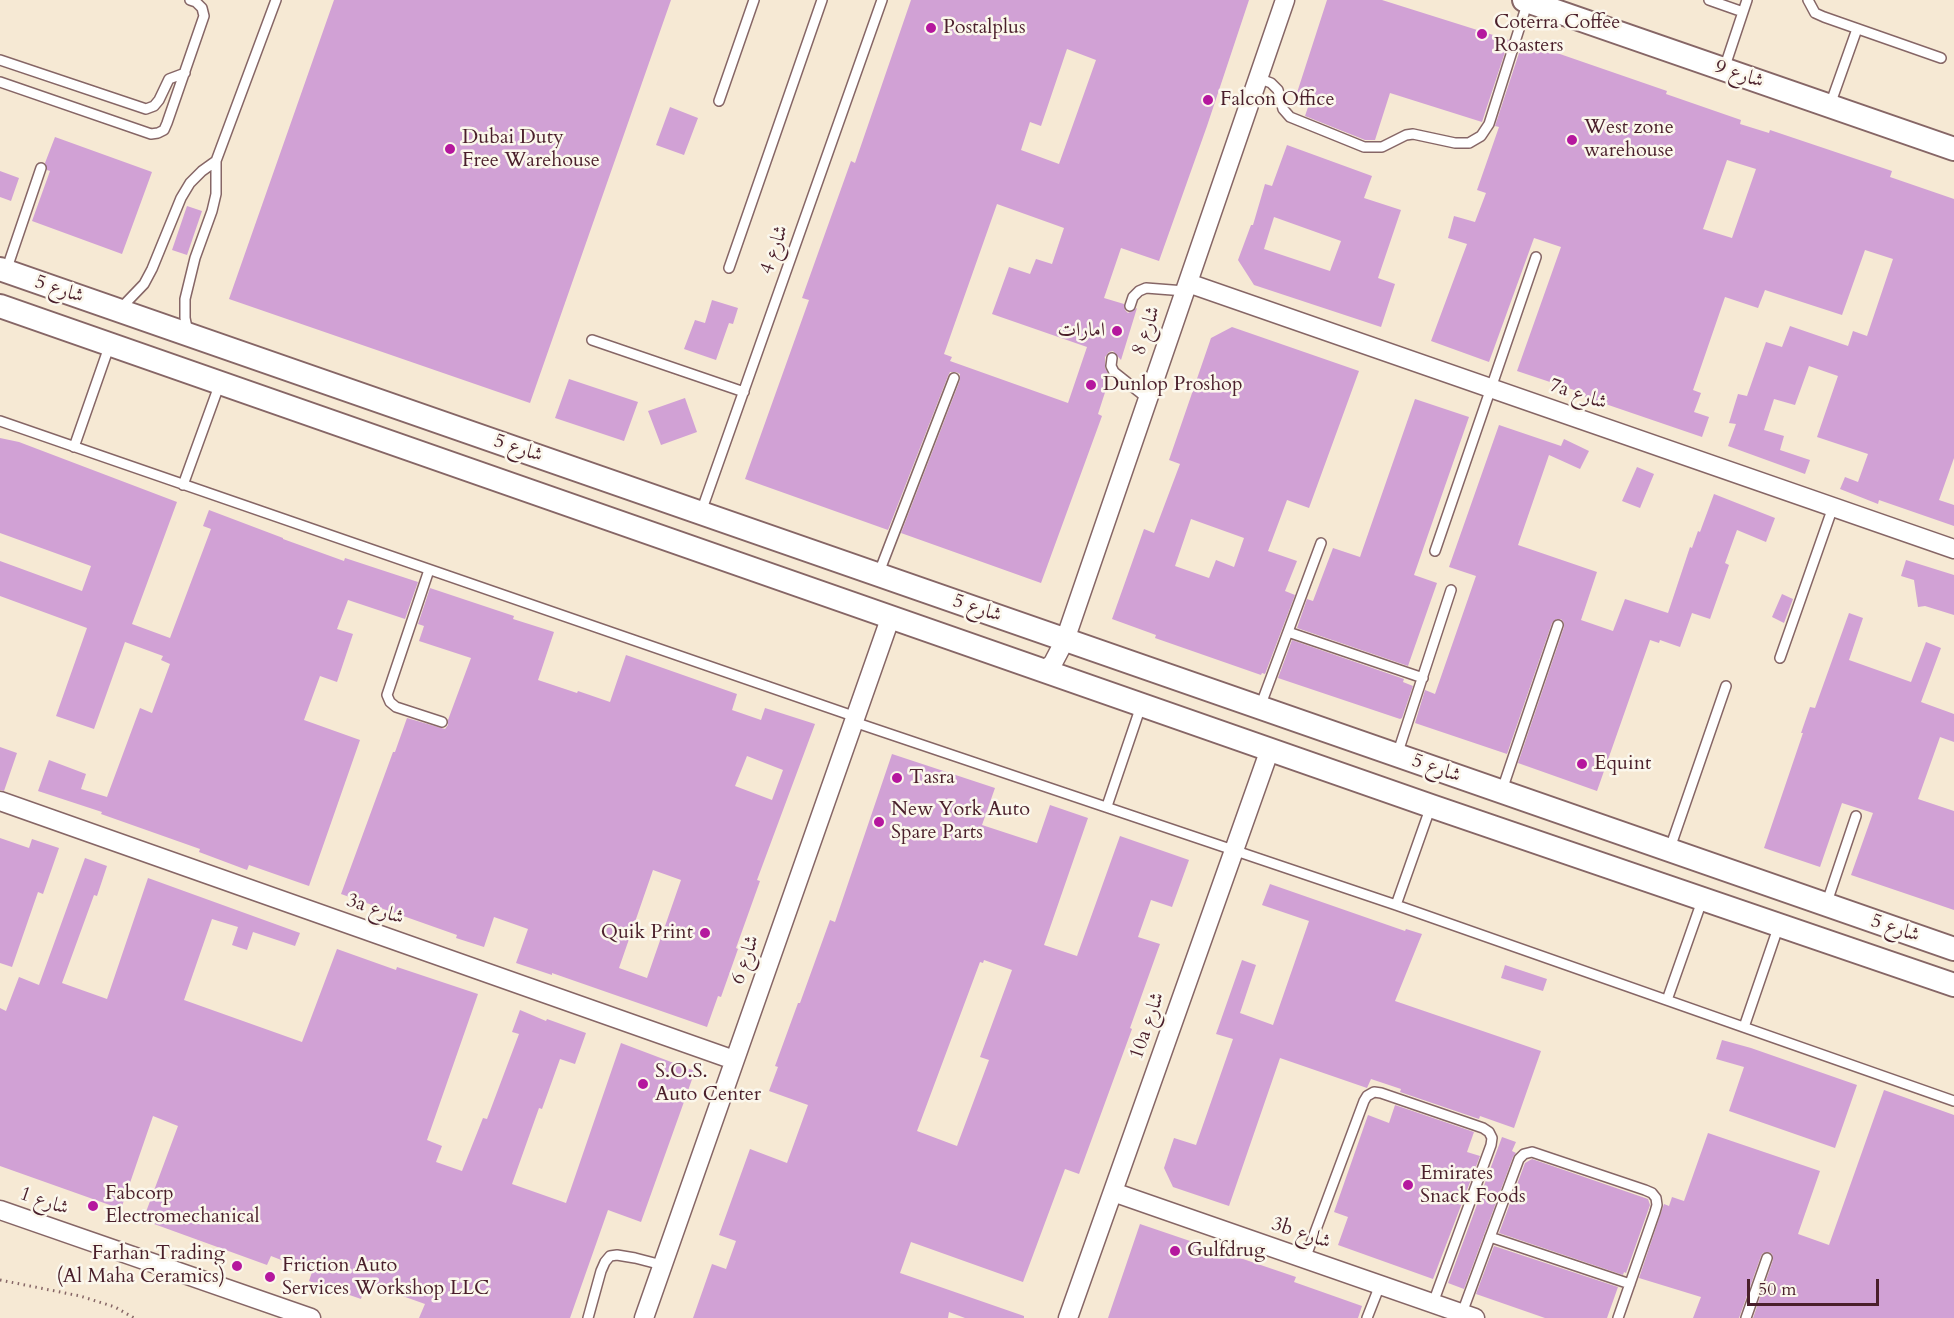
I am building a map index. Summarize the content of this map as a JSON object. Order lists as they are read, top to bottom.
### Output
{
  "streets": {
    "street": [
      "شارع 9",
      "شارع 5",
      "شارع 8",
      "7a شارع",
      "3a شارع",
      "شارع 6",
      "10a شارع",
      "شارع 1",
      "3b شارع"
    ],
    "lane": ["شارع 4"]
  },
  "crossings": [
    ["شارع 4", "شارع 5"],
    ["شارع 5", "شارع 8"],
    ["شارع 5", "شارع 6"],
    ["شارع 5", "10a شارع"],
    ["شارع 8", "7a شارع"],
    ["3a شارع", "شارع 6"],
    ["10a شارع", "3b شارع"]
  ],
  "places": [
    "Postalplus",
    "Coterra Coffee Roasters",
    "Falcon Office",
    "West zone warehouse",
    "Dubai Duty Free Warehouse",
    "امارات",
    "Dunlop Proshop",
    "Equint",
    "Tasra",
    "New York Auto Spare Parts",
    "Quik Print",
    "S.O.S. Auto Center",
    "Emirates Snack Foods",
    "Fabcorp Electromechanical",
    "Gulfdrug",
    "Farhan Trading (Al Maha Ceramics)",
    "Friction Auto Services Workshop LLC"
  ],
  "scale_bar": "50 m"
}
